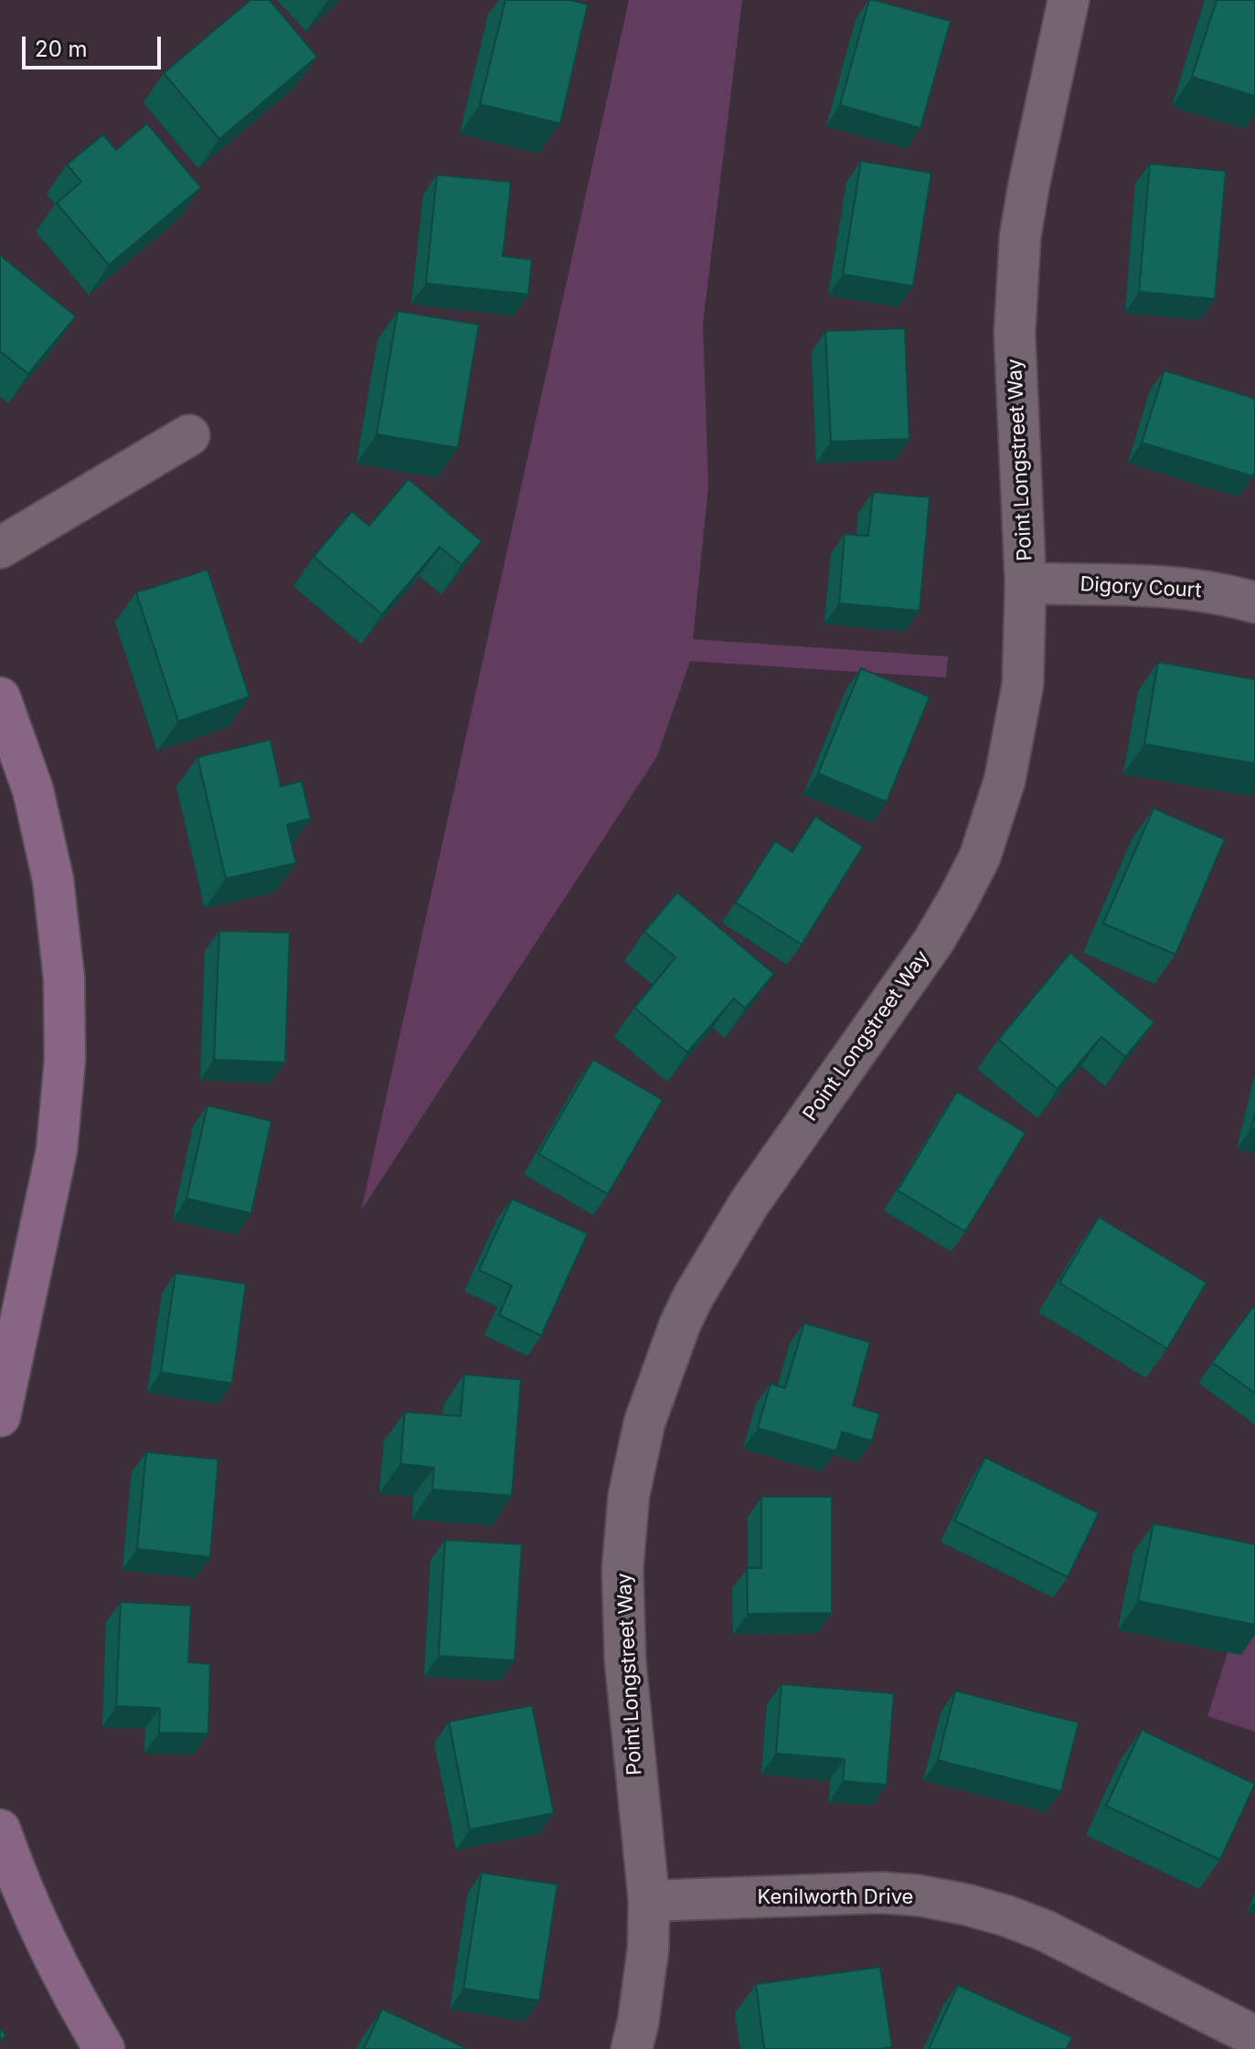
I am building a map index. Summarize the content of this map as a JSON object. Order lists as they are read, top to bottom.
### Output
{
  "streets": {
    "street": ["Point Longstreet Way", "Digory Court", "Kenilworth Drive"]
  },
  "crossings": [
    ["Point Longstreet Way", "Digory Court"],
    ["Point Longstreet Way", "Kenilworth Drive"]
  ],
  "scale_bar": "20 m"
}
